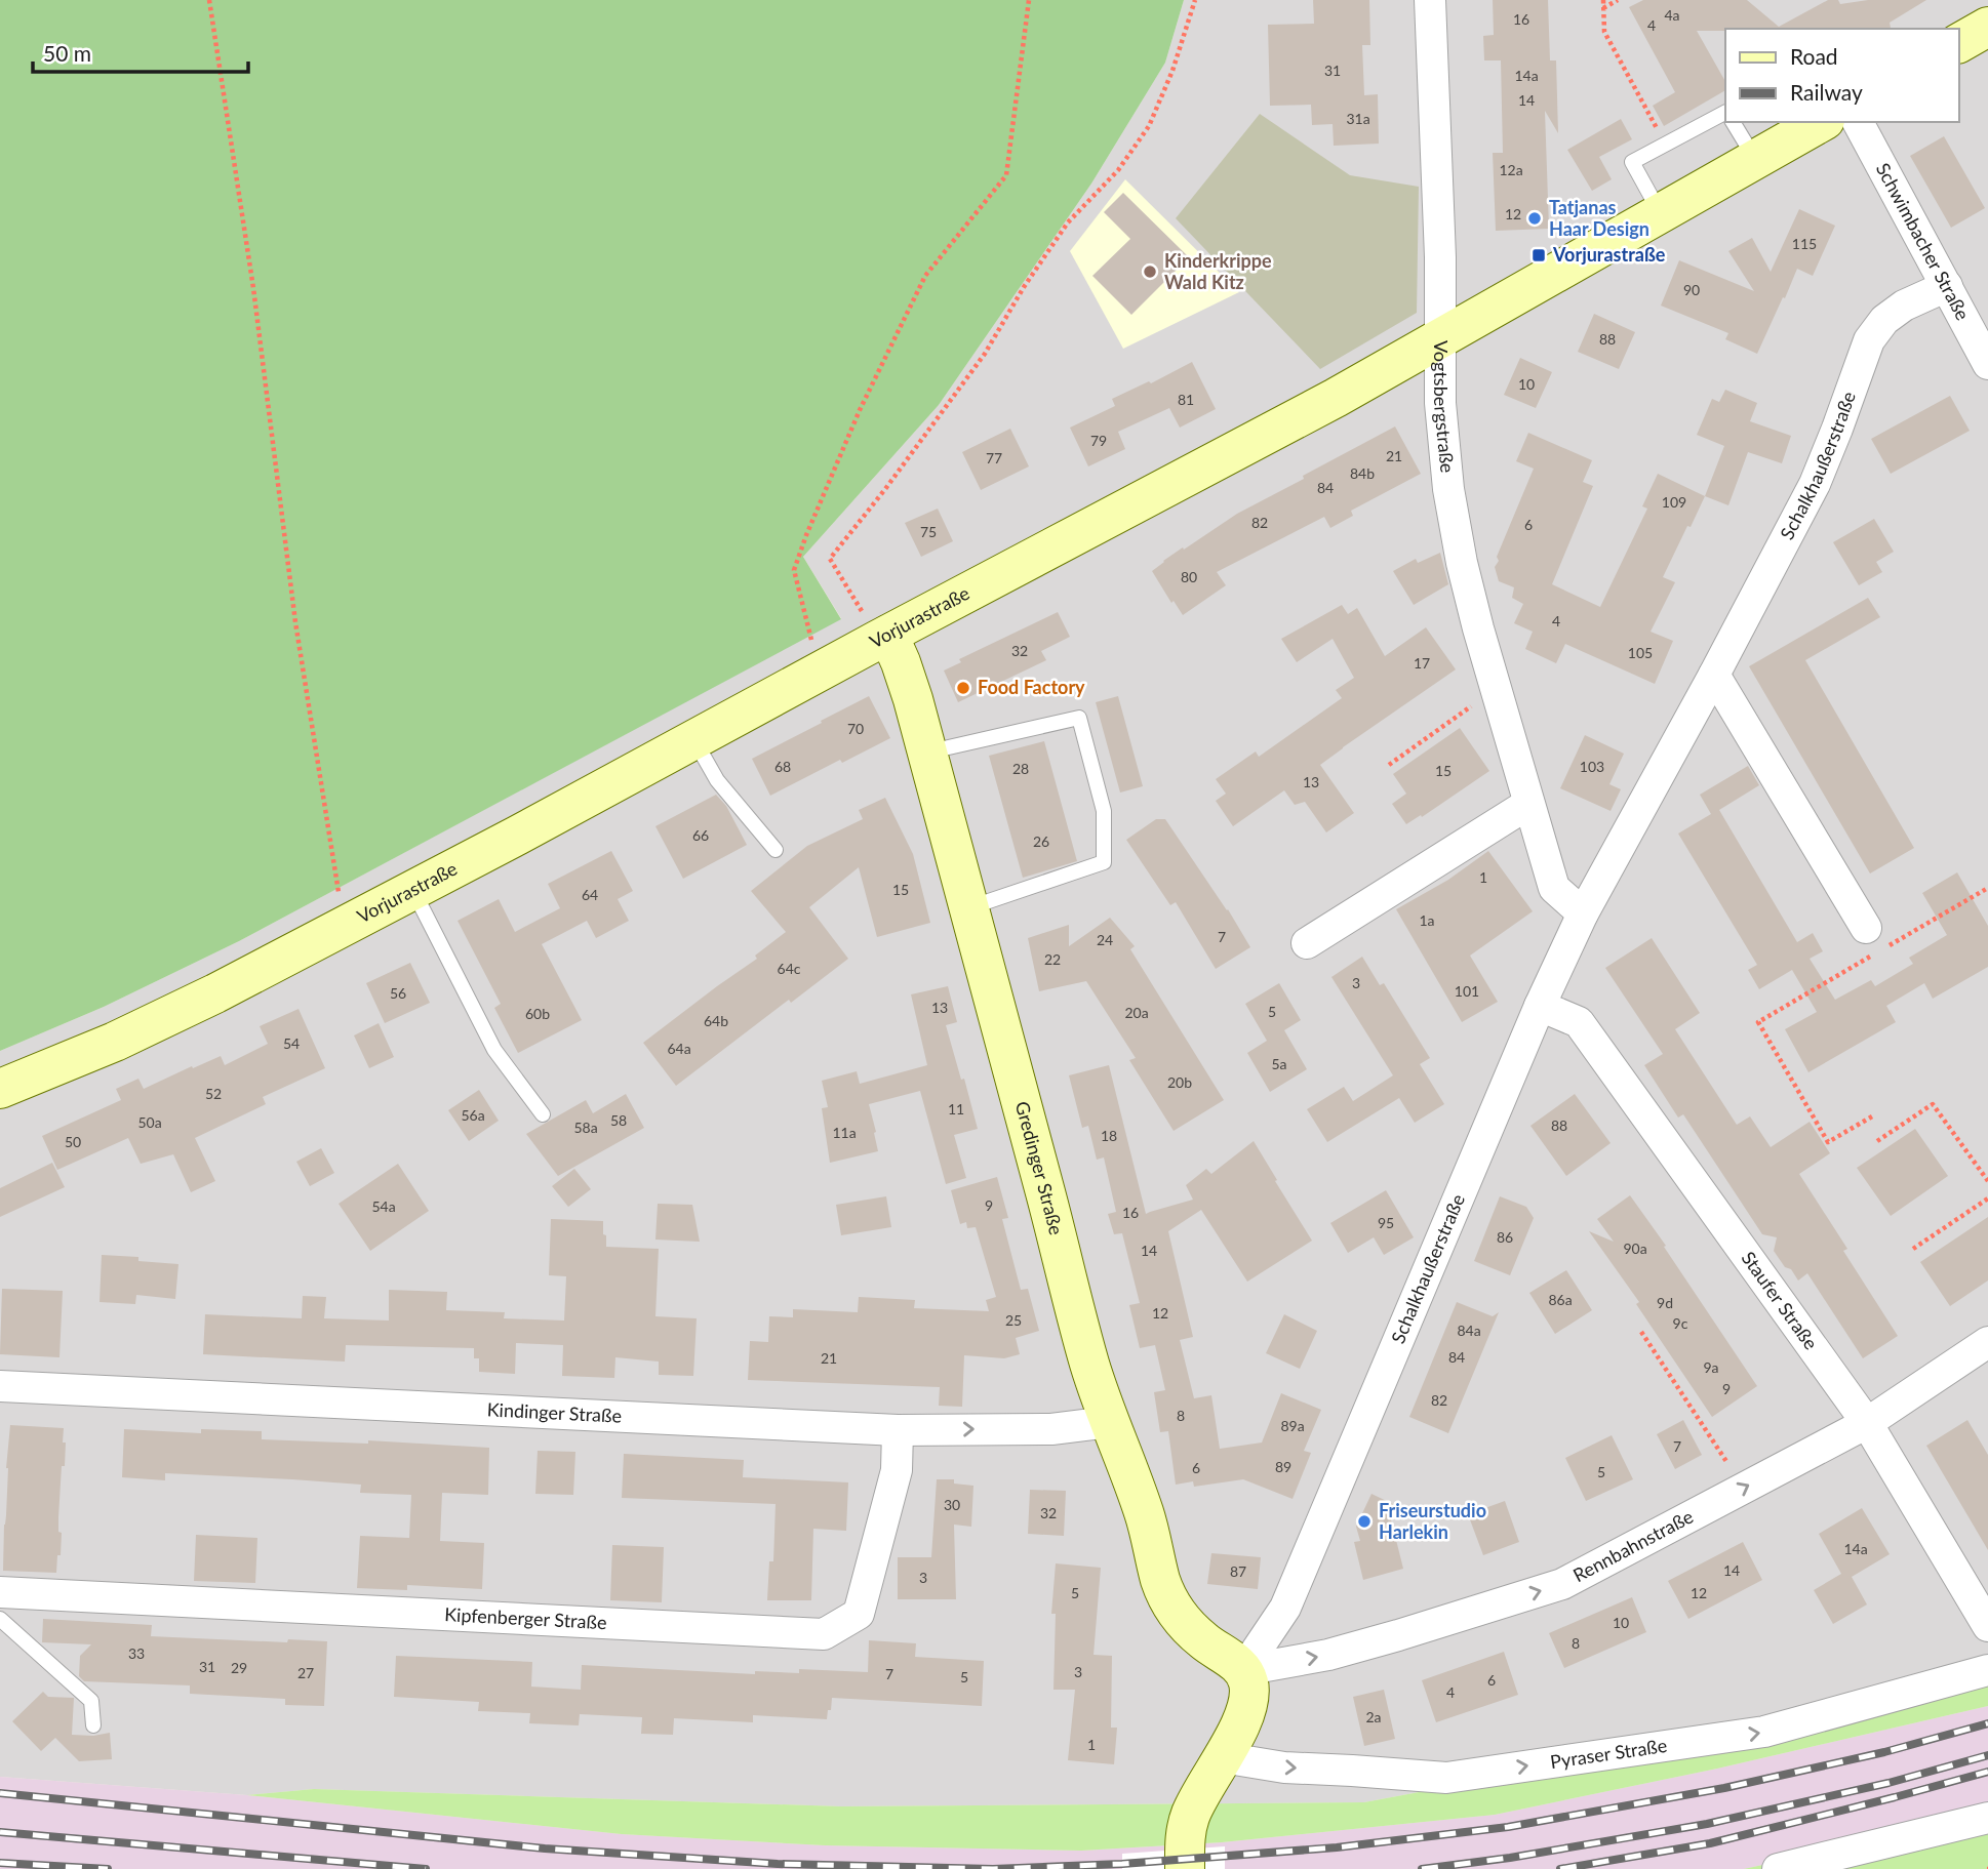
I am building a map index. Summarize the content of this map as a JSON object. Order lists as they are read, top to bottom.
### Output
{
  "streets": {
    "main road": ["Vorjurastraße", "Gredinger Straße"],
    "street": [
      "Schwimbacher Straße",
      "Vogtsbergstraße",
      "Schalkhaußerstraße",
      "Staufer Straße",
      "Kindinger Straße",
      "Rennbahnstraße",
      "Kipfenberger Straße",
      "Pyraser Straße"
    ]
  },
  "crossings": [
    ["Schwimbacher Straße", "Schalkhaußerstraße"],
    ["Vogtsbergstraße", "Schalkhaußerstraße"],
    ["Vogtsbergstraße", "Vorjurastraße"],
    ["Schalkhaußerstraße", "Gredinger Straße"],
    ["Schalkhaußerstraße", "Staufer Straße"],
    ["Schalkhaußerstraße", "Rennbahnstraße"],
    ["Vorjurastraße", "Gredinger Straße"],
    ["Gredinger Straße", "Kindinger Straße"],
    ["Gredinger Straße", "Rennbahnstraße"],
    ["Staufer Straße", "Rennbahnstraße"],
    ["Kindinger Straße", "Kipfenberger Straße"]
  ],
  "one_way": ["Rennbahnstraße", "Pyraser Straße"],
  "places": {
    "other": [
      "Tatjanas Haar Design",
      "Kinderkrippe Wald Kitz",
      "Food Factory",
      "Friseurstudio Harlekin"
    ],
    "transit": ["Vorjurastraße"]
  },
  "house_numbers": [
    "4a",
    "16",
    "4",
    "31",
    "14a",
    "14",
    "31a",
    "12a",
    "12",
    "115",
    "90",
    "88",
    "10",
    "81",
    "79",
    "21",
    "77",
    "84b",
    "84",
    "109",
    "82",
    "6",
    "75",
    "80",
    "4",
    "32",
    "105",
    "17",
    "70",
    "68",
    "103",
    "28",
    "15",
    "13",
    "66",
    "26",
    "1",
    "15",
    "64",
    "1a",
    "7",
    "24",
    "22",
    "64c",
    "3",
    "101",
    "56",
    "13",
    "5",
    "20a",
    "60b",
    "64b",
    "54",
    "64a",
    "5a",
    "20b",
    "52",
    "11",
    "56a",
    "58",
    "50a",
    "88",
    "58a",
    "11a",
    "18",
    "50",
    "9",
    "54a",
    "16",
    "95",
    "86",
    "90a",
    "14",
    "86a",
    "9d",
    "12",
    "25",
    "9c",
    "84a",
    "84",
    "21",
    "9a",
    "9",
    "82",
    "8",
    "89a",
    "7",
    "89",
    "6",
    "5",
    "30",
    "32",
    "14a",
    "14",
    "87",
    "3",
    "5",
    "12",
    "10",
    "8",
    "33",
    "31",
    "29",
    "3",
    "27",
    "7",
    "5",
    "6",
    "4",
    "2a",
    "1"
  ],
  "legend": ["Road", "Railway"],
  "scale_bar": "50 m"
}
